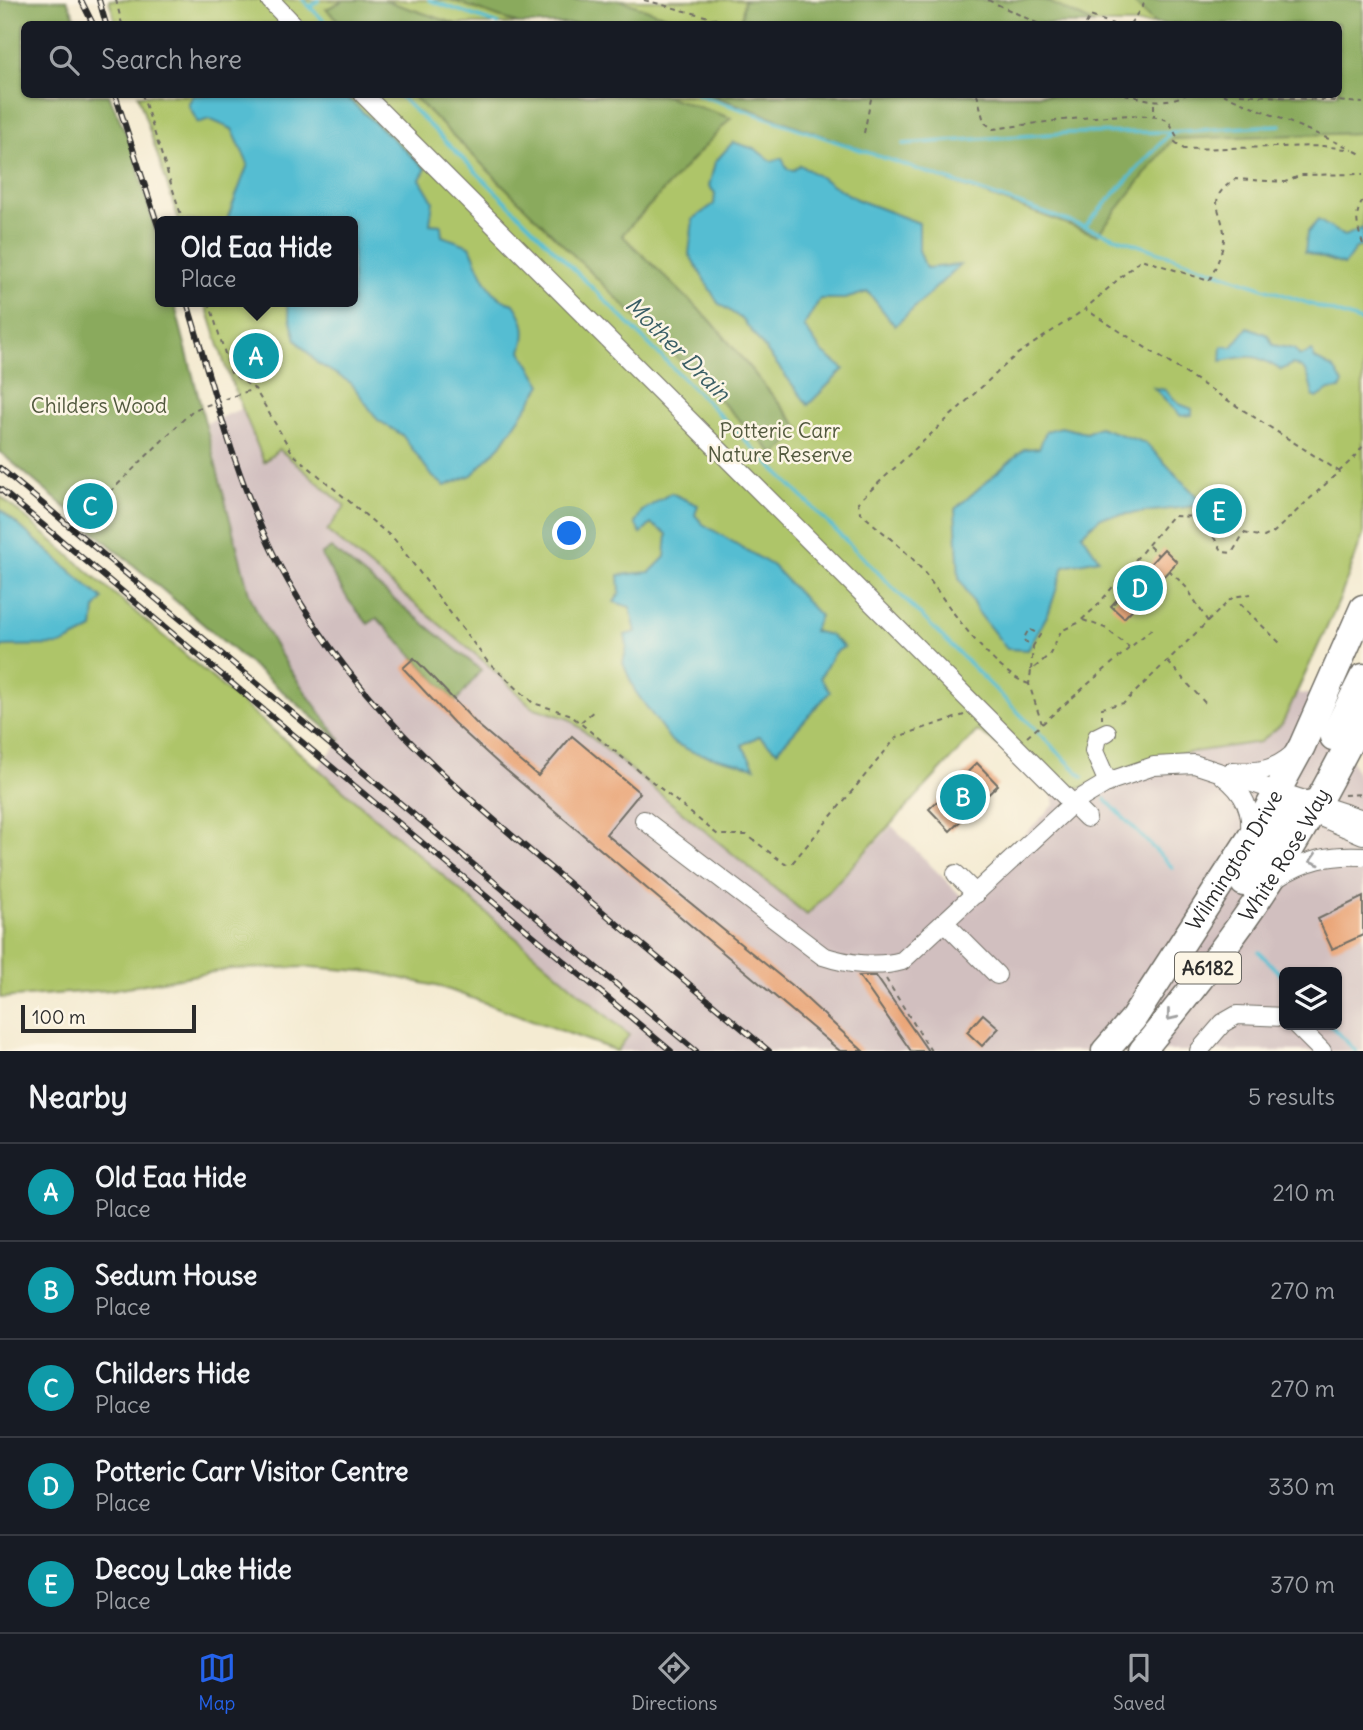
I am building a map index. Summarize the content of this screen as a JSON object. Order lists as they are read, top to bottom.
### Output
{
  "streets": {
    "highway": ["White Rose Way", "Wilmington Drive", "A6182"]
  },
  "crossings": [
    ["White Rose Way", "Wilmington Drive"]
  ],
  "water": ["Mother Drain"],
  "parks": ["Childers Wood", "Potteric Carr Nature Reserve"],
  "scale_bar": "100 m",
  "page": {
    "search": "Search here",
    "popup": ["Old Eaa Hide", "Place"],
    "pins": [
      "A",
      "C",
      "E",
      "D",
      "B"
    ],
    "scale": "100 m",
    "heading": ["Nearby", "5 results"],
    "list": [
      {
        "mark": "A",
        "name": "Old Eaa Hide",
        "note": "Place",
        "value": "210 m"
      },
      {
        "mark": "B",
        "name": "Sedum House",
        "note": "Place",
        "value": "270 m"
      },
      {
        "mark": "C",
        "name": "Childers Hide",
        "note": "Place",
        "value": "270 m"
      },
      {
        "mark": "D",
        "name": "Potteric Carr Visitor Centre",
        "note": "Place",
        "value": "330 m"
      },
      {
        "mark": "E",
        "name": "Decoy Lake Hide",
        "note": "Place",
        "value": "370 m"
      }
    ],
    "nav": ["Map", "Directions", "Saved"]
  }
}
